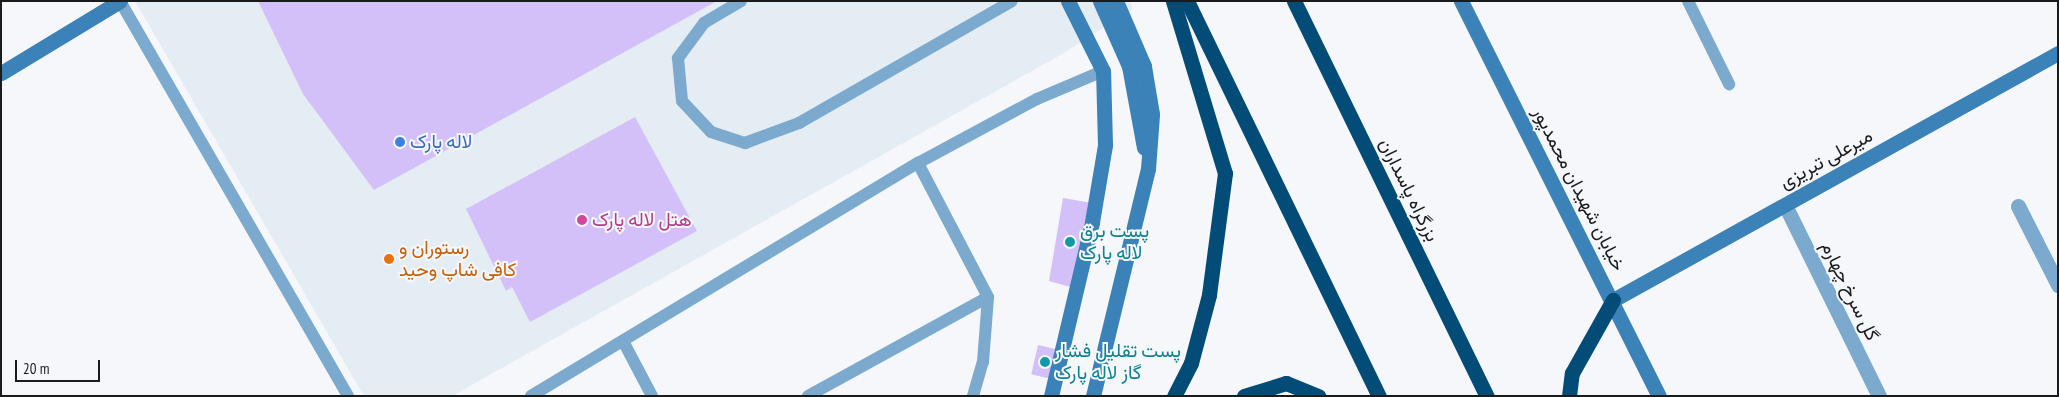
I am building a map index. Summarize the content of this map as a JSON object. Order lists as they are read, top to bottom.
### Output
{
  "streets": {
    "highway": ["بزرگراه پاسداران"],
    "street": ["میرعلی تبریزی", "خیابان شهیدان محمدپور", "گل سرخ چهارم"]
  },
  "crossings": [
    ["میرعلی تبریزی", "خیابان شهیدان محمدپور"],
    ["میرعلی تبریزی", "گل سرخ چهارم"]
  ],
  "places": [
    "لاله پارک",
    "هتل لاله پارک",
    "پست برق لاله پارک",
    "رستوران و کافی شاپ وحید",
    "پست تقلیل فشار گاز لاله پارک"
  ],
  "scale_bar": "20 m"
}
